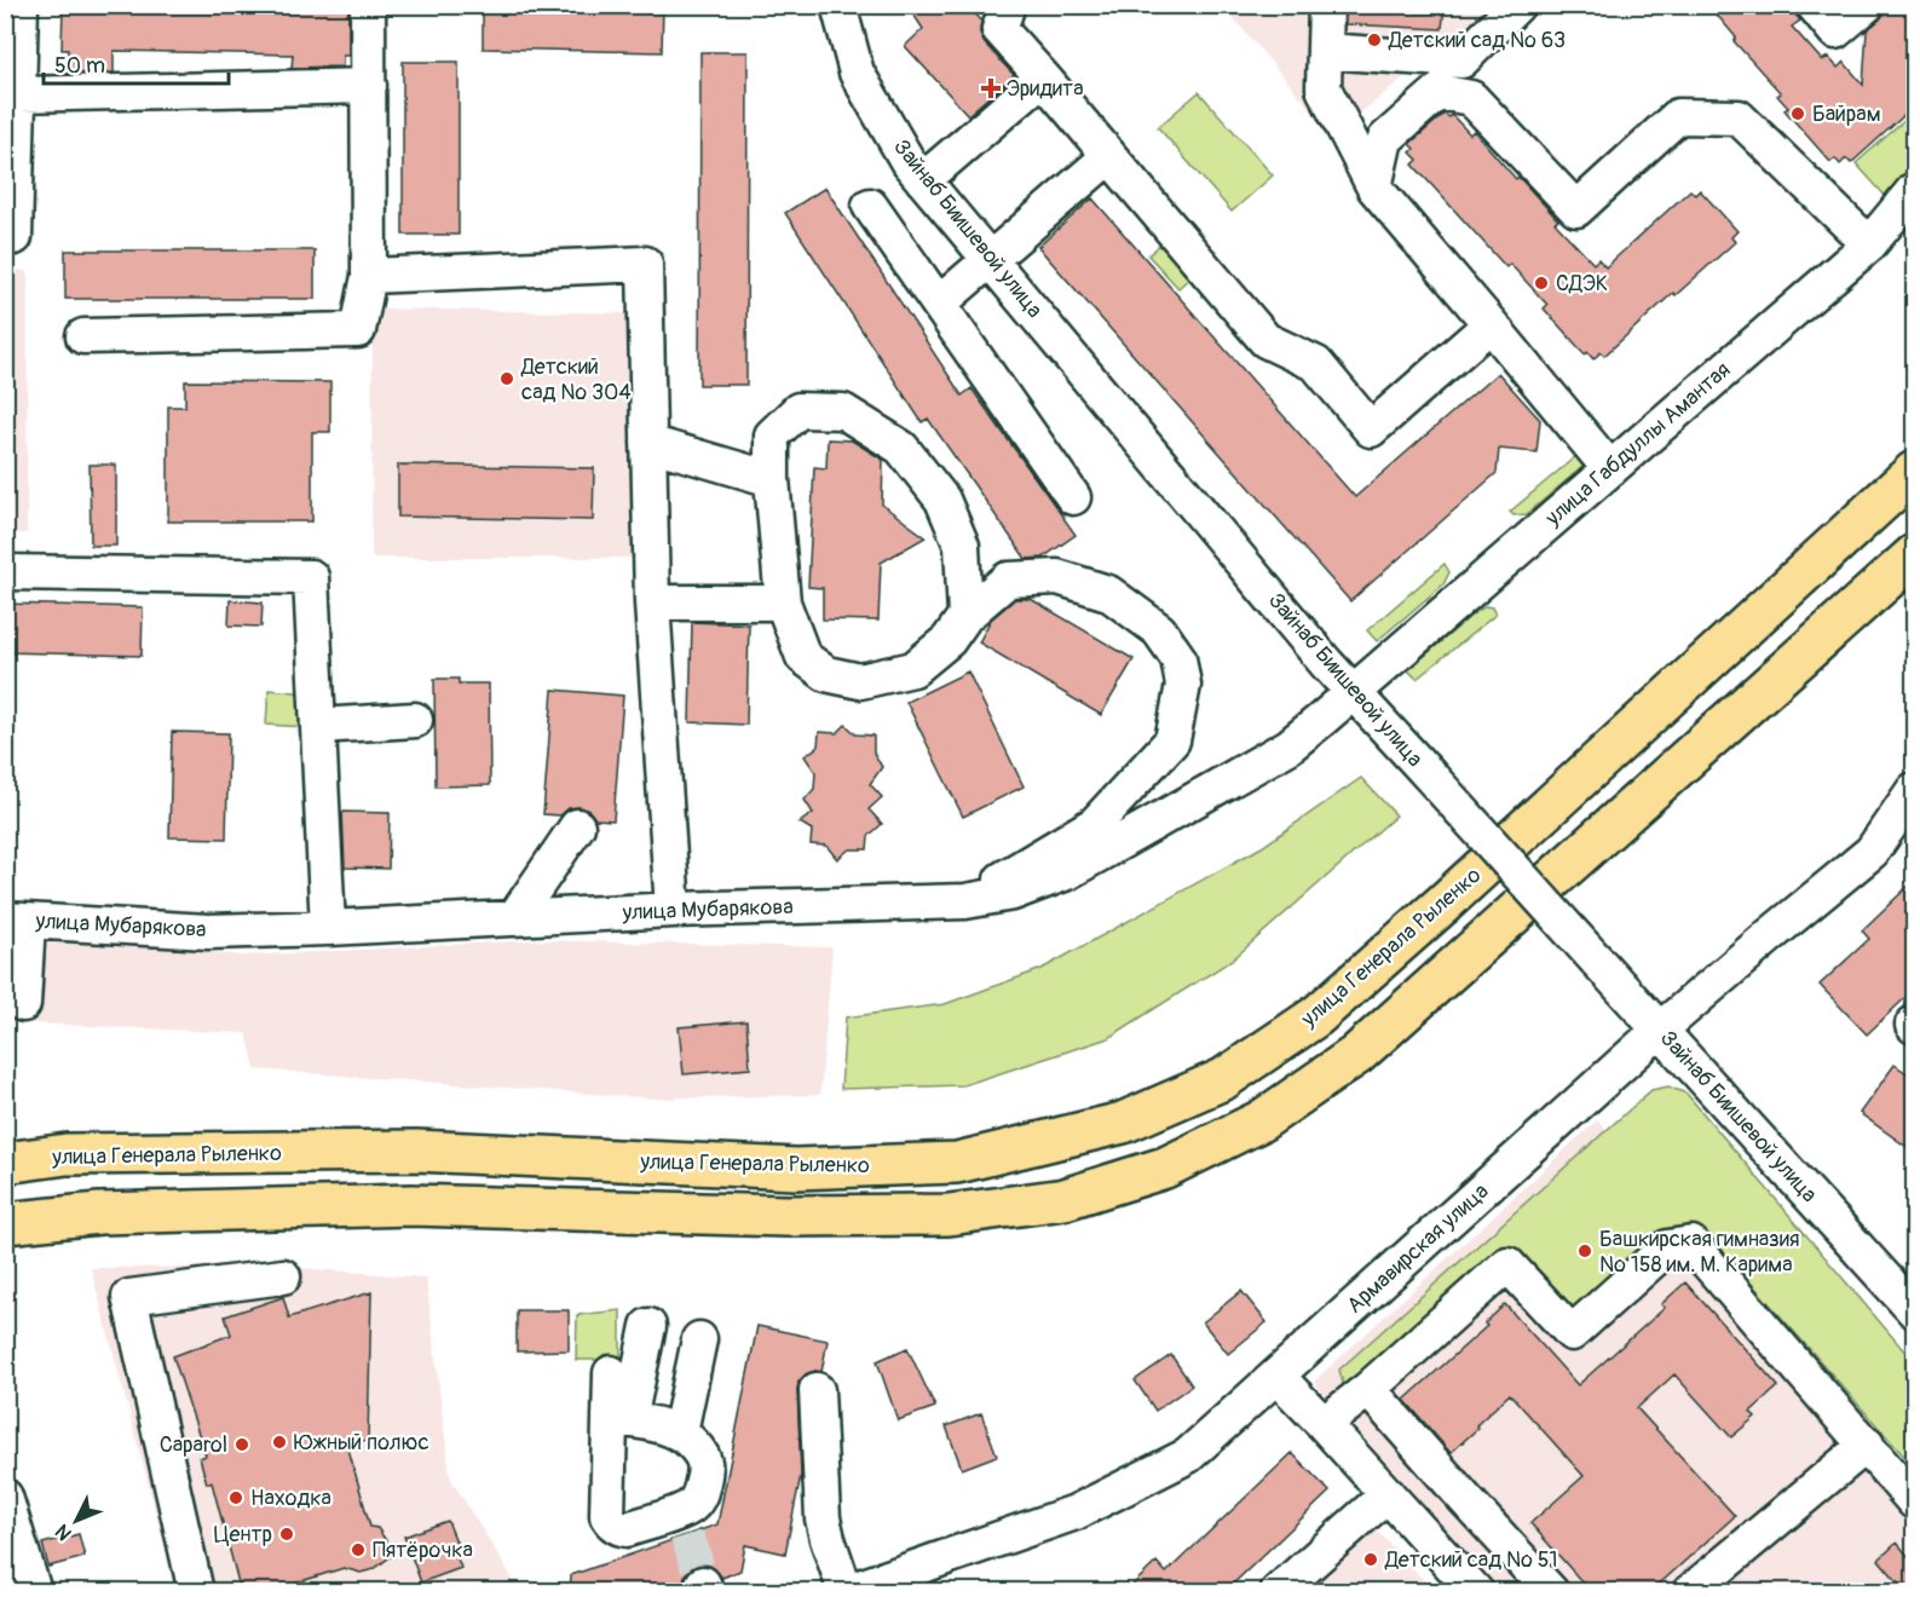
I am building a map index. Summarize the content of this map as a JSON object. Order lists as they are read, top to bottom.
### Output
{
  "streets": {
    "main road": ["улица Генерала Рыленко"],
    "street": [
      "Зайнаб Биишевой улица",
      "улица Габдуллы Амантая",
      "улица Мубарякова",
      "Армавирская улица"
    ]
  },
  "crossings": [
    ["Зайнаб Биишевой улица", "улица Габдуллы Амантая"],
    ["Зайнаб Биишевой улица", "улица Мубарякова"],
    ["Зайнаб Биишевой улица", "Армавирская улица"],
    ["улица Габдуллы Амантая", "улица Мубарякова"]
  ],
  "places": {
    "other": [
      "Детский сад № 63",
      "Байрам",
      "СДЭК",
      "Детский сад № 304",
      "Башкирская гимназия № 158 им. М. Карима",
      "Южный полюс",
      "Caparol",
      "Находка",
      "Центр",
      "Пятёрочка",
      "Детский сад № 51"
    ],
    "health": ["Эридита"]
  },
  "scale_bar": "50 m",
  "north": "bottom left"
}
